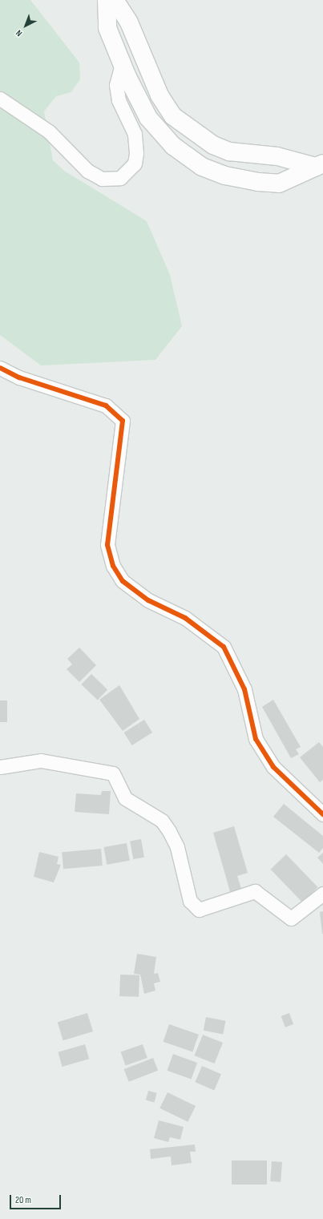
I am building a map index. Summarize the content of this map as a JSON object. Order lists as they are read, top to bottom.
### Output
{
  "scale_bar": "20 m",
  "north": "bottom left"
}
